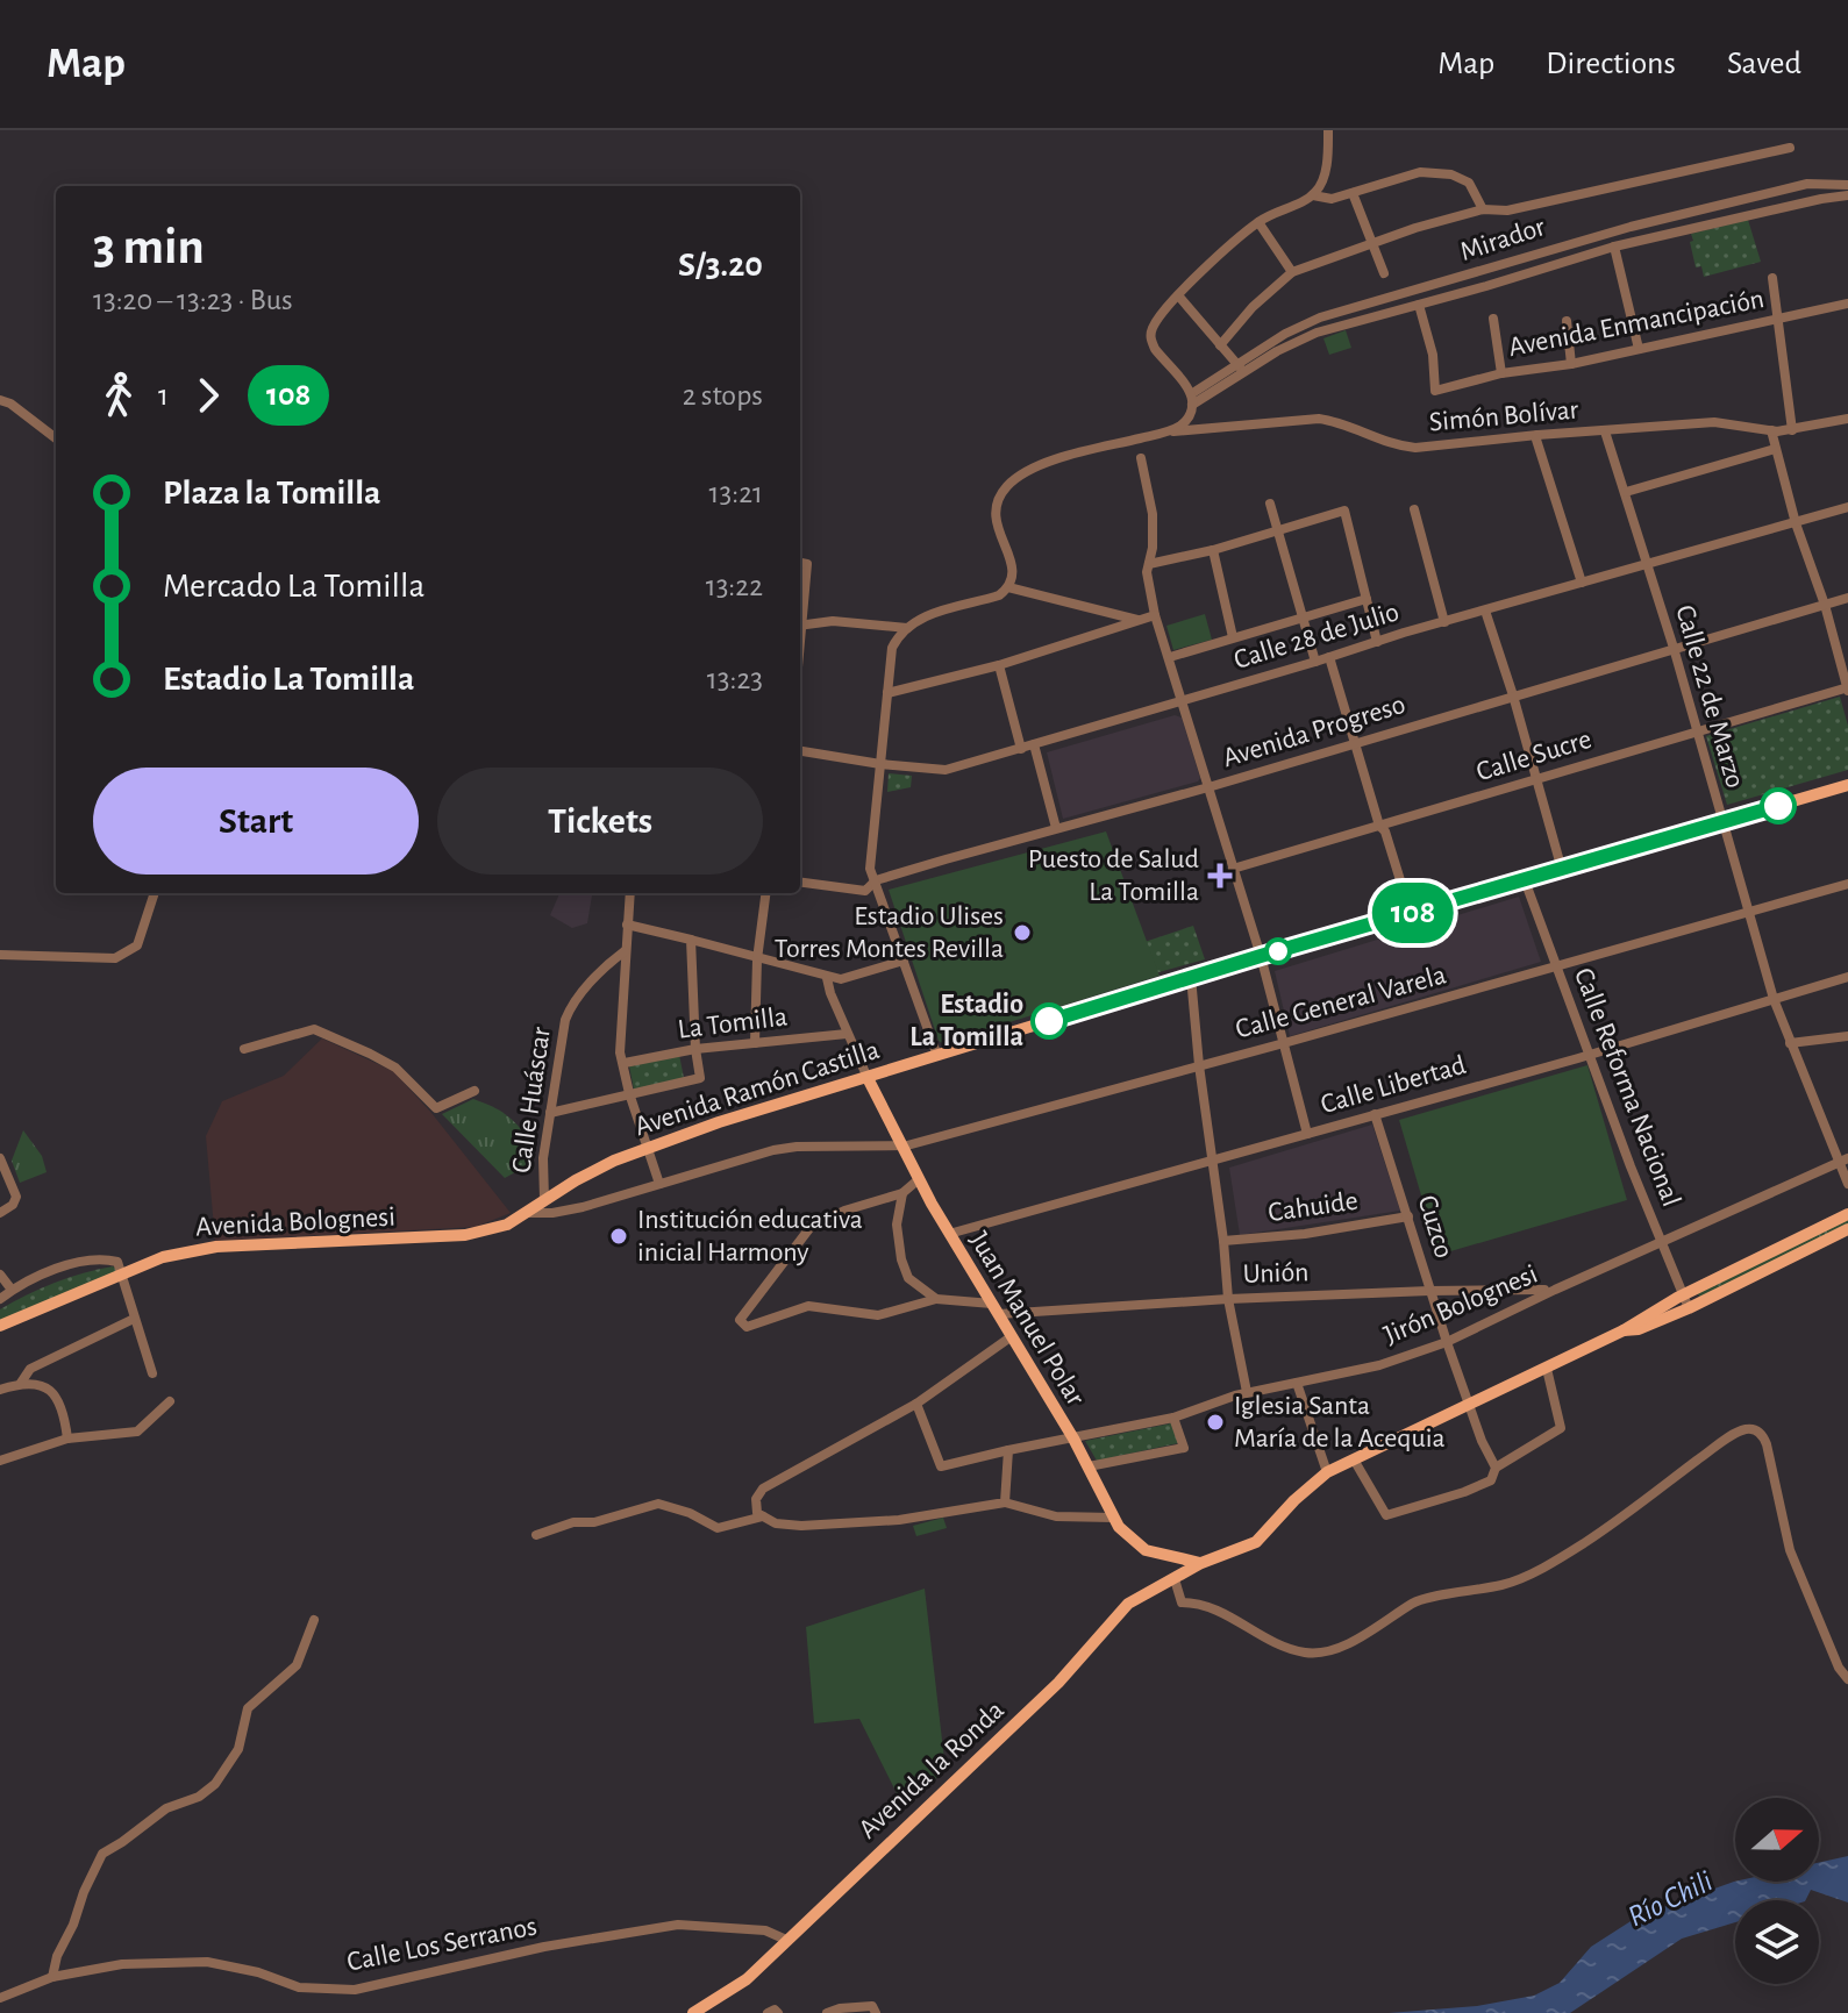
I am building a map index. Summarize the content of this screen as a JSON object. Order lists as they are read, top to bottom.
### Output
{
  "streets": {
    "main road": [
      "Avenida Ramón Castilla",
      "Avenida Bolognesi",
      "Juan Manuel Polar",
      "Avenida la Ronda"
    ],
    "street": [
      "Mirador",
      "Avenida Enmancipación",
      "Simón Bolívar",
      "Calle 28 de Julio",
      "Calle 22 de Marzo",
      "Avenida Progreso",
      "Calle Sucre",
      "Calle General Varela",
      "La Tomilla",
      "Calle Libertad",
      "Calle Reforma Nacional",
      "Calle Huáscar",
      "Cahuide",
      "Cuzco",
      "Unión",
      "Jirón Bolognesi",
      "Calle Los Serranos"
    ]
  },
  "crossings": [
    ["Mirador", "Avenida Enmancipación"],
    ["Mirador", "Simón Bolívar"],
    ["Simón Bolívar", "Calle 22 de Marzo"],
    ["Calle 28 de Julio", "Calle 22 de Marzo"],
    ["Calle 22 de Marzo", "Avenida Progreso"],
    ["Calle 22 de Marzo", "Calle Sucre"],
    ["Calle 22 de Marzo", "Calle General Varela"],
    ["Calle 22 de Marzo", "Calle Libertad"],
    ["Calle 22 de Marzo", "Avenida Ramón Castilla"],
    ["Calle 22 de Marzo", "Jirón Bolognesi"],
    ["Calle General Varela", "Calle Reforma Nacional"],
    ["Calle General Varela", "Avenida Bolognesi"],
    ["Calle General Varela", "Juan Manuel Polar"],
    ["Calle Libertad", "Calle Reforma Nacional"],
    ["Calle Libertad", "Cuzco"],
    ["Calle Libertad", "Juan Manuel Polar"],
    ["Calle Reforma Nacional", "Avenida Ramón Castilla"],
    ["Calle Reforma Nacional", "Jirón Bolognesi"],
    ["Avenida Ramón Castilla", "Calle Huáscar"],
    ["Avenida Ramón Castilla", "Avenida Bolognesi"],
    ["Avenida Ramón Castilla", "Juan Manuel Polar"],
    ["Calle Huáscar", "Avenida Bolognesi"],
    ["Cahuide", "Cuzco"],
    ["Cuzco", "Unión"],
    ["Cuzco", "Jirón Bolognesi"],
    ["Cuzco", "Avenida la Ronda"],
    ["Unión", "Jirón Bolognesi"],
    ["Unión", "Juan Manuel Polar"],
    ["Jirón Bolognesi", "Juan Manuel Polar"],
    ["Juan Manuel Polar", "Avenida la Ronda"],
    ["Avenida la Ronda", "Calle Los Serranos"]
  ],
  "water": ["Río Chili"],
  "places": {
    "health": ["Puesto de Salud La Tomilla"],
    "other": [
      "Estadio Ulises Torres Montes Revilla",
      "Estadio La Tomilla",
      "Institución educativa inicial Harmony",
      "Iglesia Santa María de la Acequia"
    ]
  },
  "lines": ["bus line 108"],
  "north": "right",
  "page": {
    "header": "Map",
    "nav": ["Map", "Directions", "Saved"],
    "on_map": "108",
    "heading": ["3 min", "13:20 – 13:23 · Bus", "S/3.20"],
    "legs": ["1", "108", "2 stops"],
    "list": [
      {
        "name": "Plaza la Tomilla",
        "value": "13:21"
      },
      {
        "name": "Mercado La Tomilla",
        "value": "13:22"
      },
      {
        "name": "Estadio La Tomilla",
        "value": "13:23"
      }
    ],
    "buttons": ["Start", "Tickets"]
  }
}
